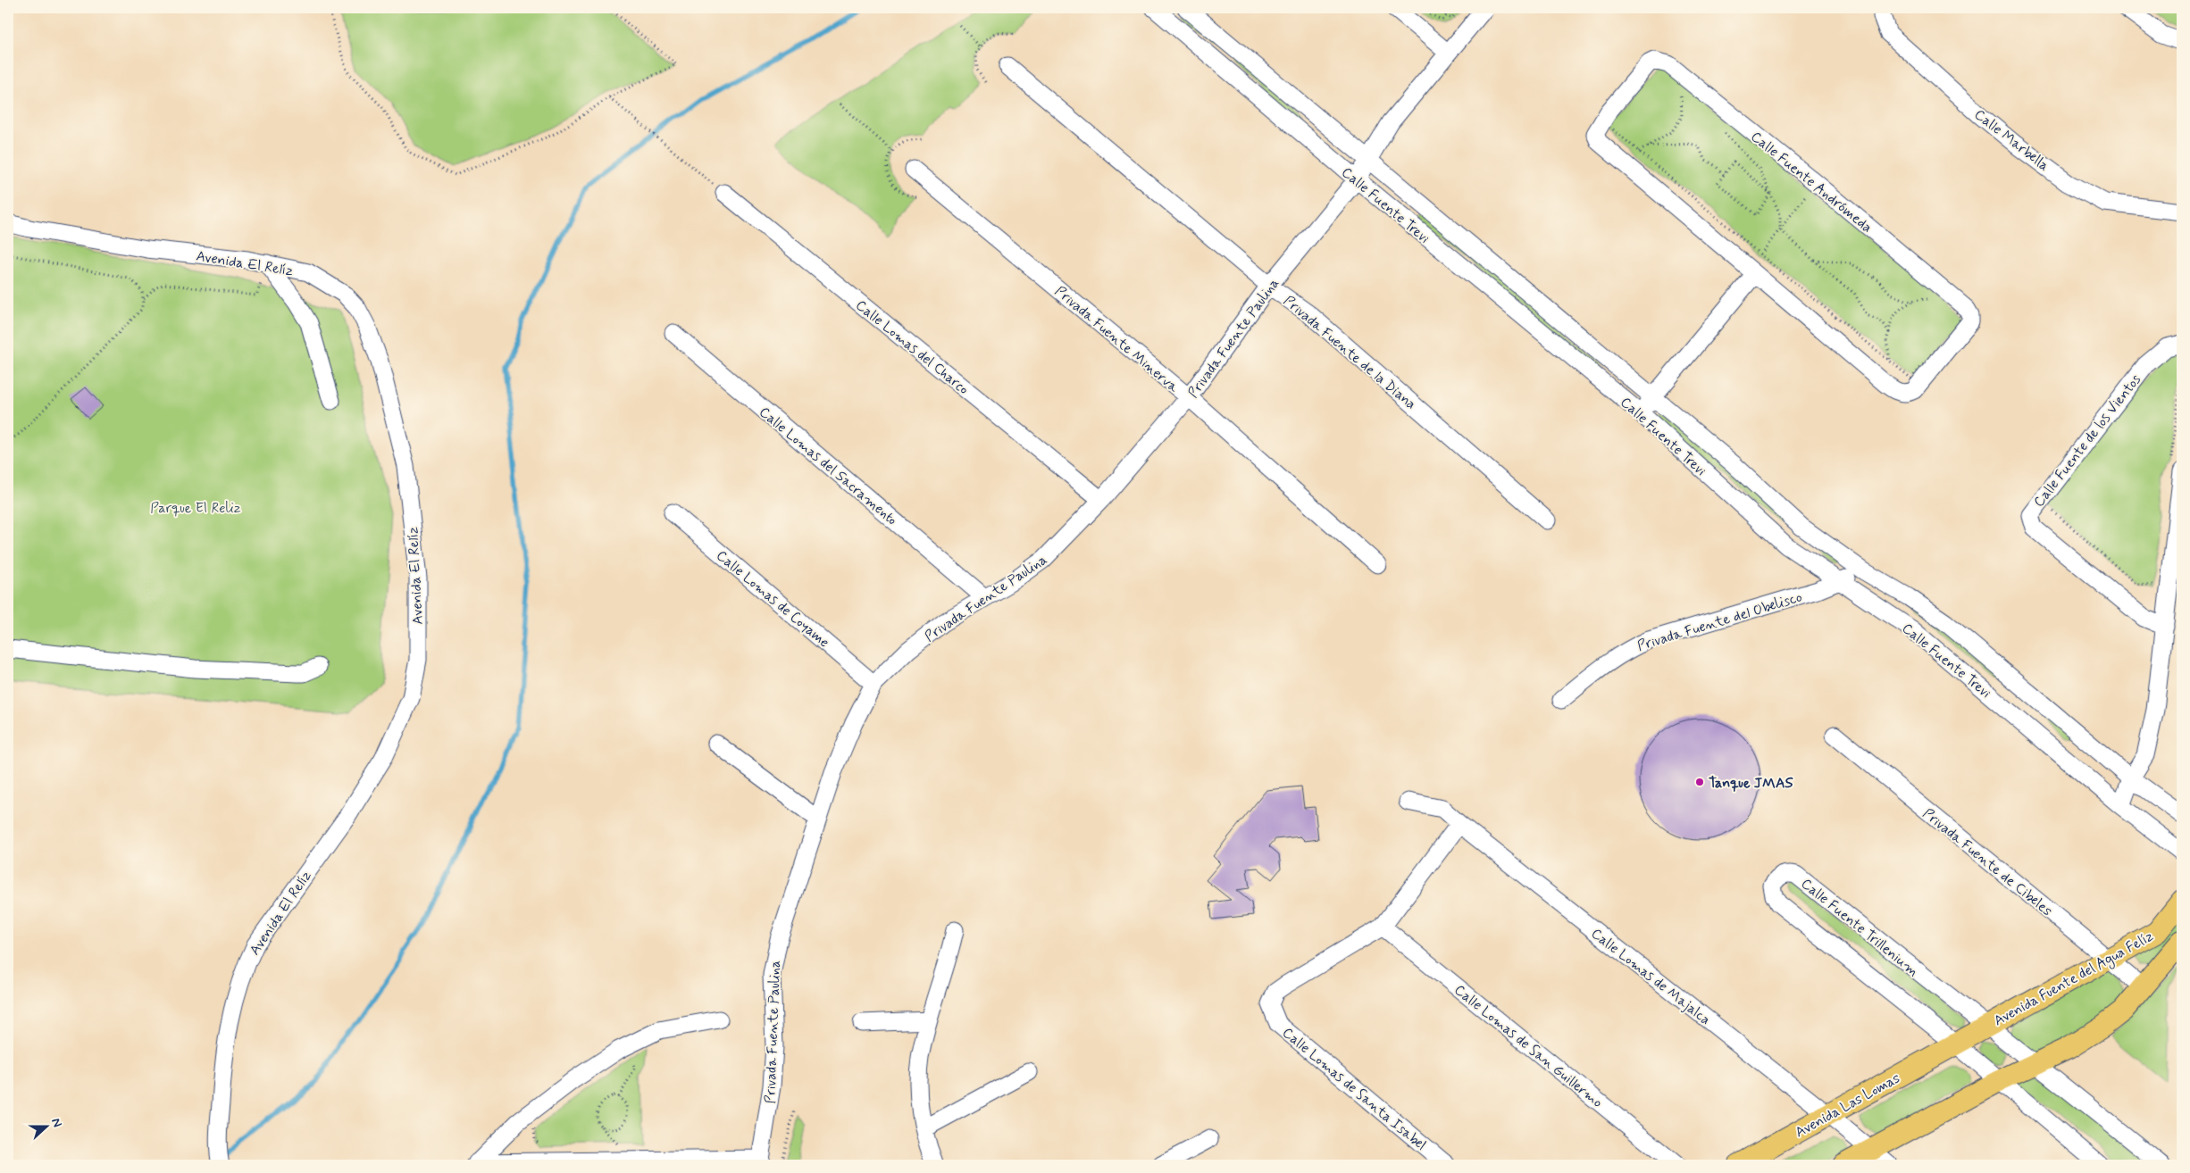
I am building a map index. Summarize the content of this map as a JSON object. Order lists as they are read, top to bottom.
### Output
{
  "streets": {
    "main road": ["Avenida Fuente del Agua Felíz", "Avenida Las Lomas"],
    "street": [
      "Calle Marbella",
      "Calle Fuente Andrómeda",
      "Calle Fuente Trevi",
      "Avenida El Relíz",
      "Privada Fuente Paulina",
      "Privada Fuente Minerva",
      "Calle Lomas del Charco",
      "Privada Fuente de la Diana",
      "Calle Fuente de los Vientos",
      "Calle Lomas del Sacramento",
      "Calle Lomas de Coyame",
      "Privada Fuente del Obelisco",
      "Privada Fuente de Cibeles",
      "Calle Fuente Trillenium",
      "Calle Lomas de Majalca",
      "Calle Lomas de San Guillermo",
      "Calle Lomas de Santa Isabel"
    ]
  },
  "crossings": [
    ["Calle Fuente Trevi", "Privada Fuente Paulina"],
    ["Calle Fuente Trevi", "Privada Fuente del Obelisco"],
    ["Privada Fuente Paulina", "Privada Fuente Minerva"],
    ["Privada Fuente Paulina", "Calle Lomas del Charco"],
    ["Privada Fuente Paulina", "Privada Fuente de la Diana"],
    ["Privada Fuente Paulina", "Calle Lomas del Sacramento"],
    ["Privada Fuente Paulina", "Calle Lomas de Coyame"],
    ["Privada Fuente de Cibeles", "Avenida Fuente del Agua Felíz"],
    ["Calle Fuente Trillenium", "Avenida Fuente del Agua Felíz"],
    ["Calle Fuente Trillenium", "Avenida Las Lomas"],
    ["Calle Lomas de Majalca", "Avenida Las Lomas"],
    ["Avenida Fuente del Agua Felíz", "Avenida Las Lomas"],
    ["Calle Lomas de San Guillermo", "Calle Lomas de Santa Isabel"]
  ],
  "parks": ["Parque El Reliz"],
  "places": ["Tanque JMAS"],
  "north": "right"
}
